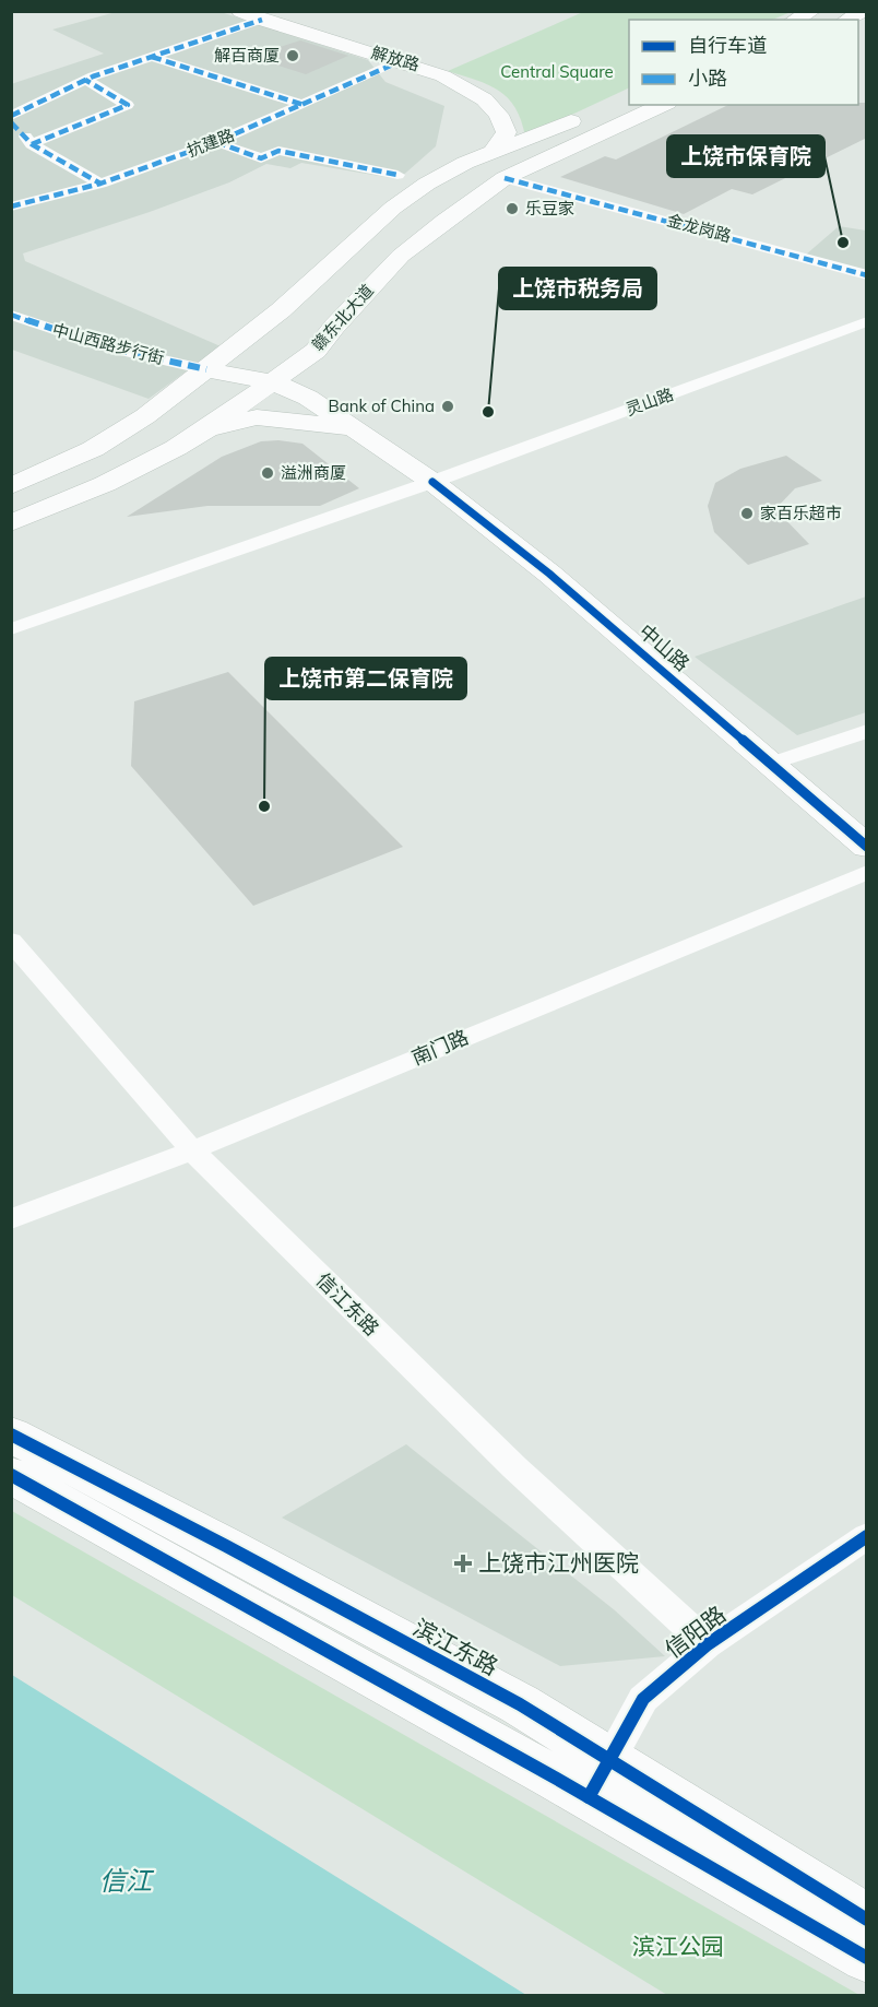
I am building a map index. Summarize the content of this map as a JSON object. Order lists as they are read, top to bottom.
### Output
{
  "streets": {
    "main road": [
      "解放路",
      "赣东北大道",
      "中山路",
      "滨江东路"
    ],
    "street": [
      "抗建路",
      "金龙岗路",
      "中山西路步行街",
      "灵山路",
      "南门路",
      "信江东路",
      "信阳路"
    ]
  },
  "crossings": [
    ["解放路", "抗建路"],
    ["金龙岗路", "赣东北大道"],
    ["赣东北大道", "中山路"],
    ["中山西路步行街", "中山路"],
    ["灵山路", "中山路"],
    ["南门路", "信江东路"],
    ["信江东路", "信阳路"],
    ["信阳路", "滨江东路"]
  ],
  "water": ["信江"],
  "parks": ["Central Square", "滨江公园"],
  "places": {
    "other": [
      "解百商厦",
      "乐豆家",
      "上饶市保育院",
      "Bank of China",
      "上饶市税务局",
      "溢洲商厦",
      "家百乐超市",
      "上饶市第二保育院"
    ],
    "health": ["上饶市江州医院"]
  },
  "legend": ["自行车道", "小路"]
}
